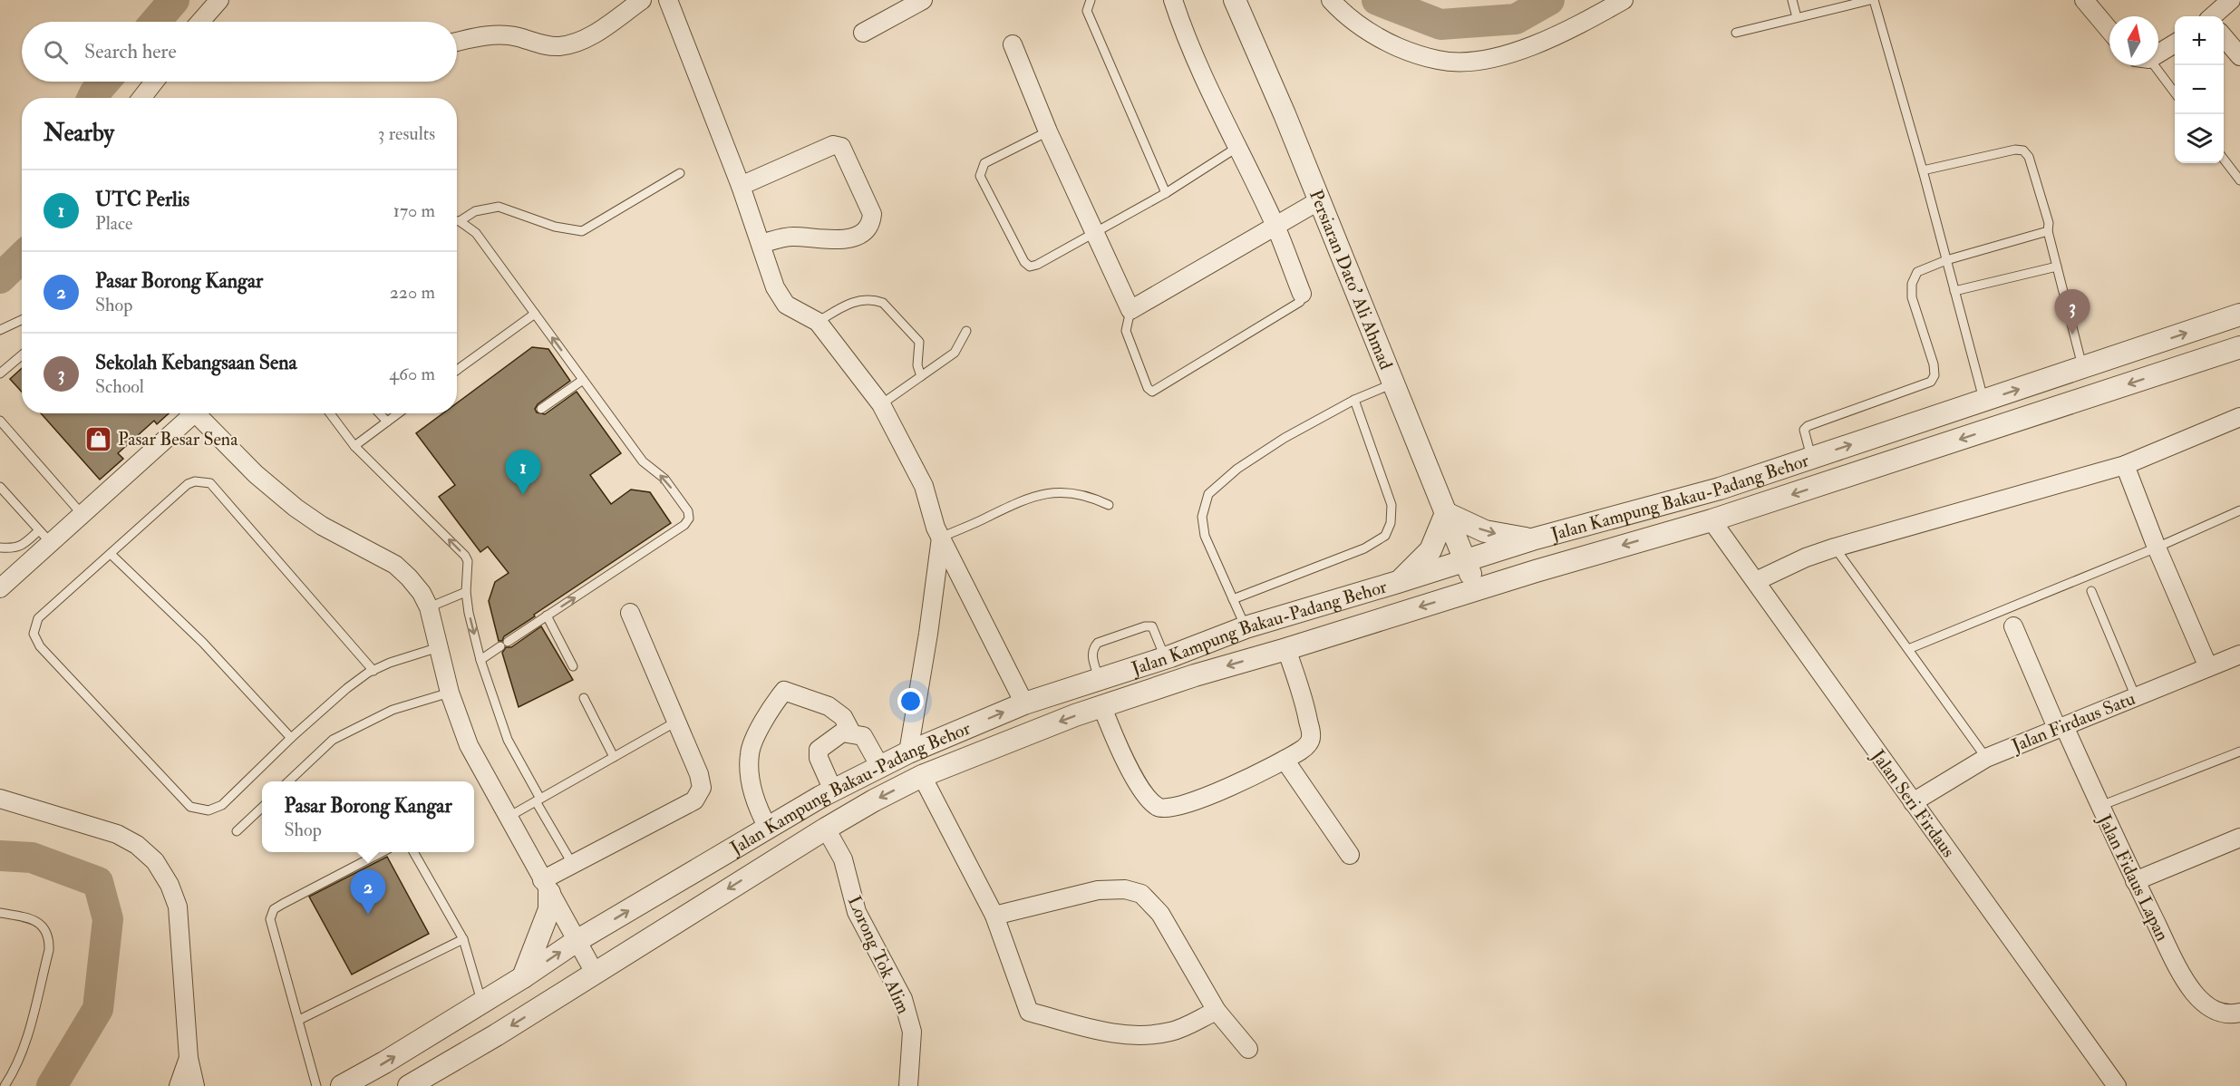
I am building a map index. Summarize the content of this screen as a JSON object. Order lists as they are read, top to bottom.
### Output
{
  "streets": {
    "street": [
      "Persiaran Dato' Ali Ahmad",
      "Jalan Kampung Bakau-Padang Behor",
      "Jalan Firdaus Satu",
      "Jalan Seri Firdaus",
      "Jalan Fidaus Lapan",
      "Lorong Tok Alim"
    ]
  },
  "crossings": [
    ["Persiaran Dato' Ali Ahmad", "Jalan Kampung Bakau-Padang Behor"],
    ["Jalan Kampung Bakau-Padang Behor", "Jalan Seri Firdaus"],
    ["Jalan Kampung Bakau-Padang Behor", "Lorong Tok Alim"],
    ["Jalan Firdaus Satu", "Jalan Seri Firdaus"],
    ["Jalan Firdaus Satu", "Jalan Fidaus Lapan"]
  ],
  "places": {
    "shop": ["Pasar Besar Sena"]
  },
  "north": "top",
  "page": {
    "map_buttons": ["+", "−"],
    "search": "Search here",
    "heading": ["Nearby", "3 results"],
    "list": [
      {
        "mark": "1",
        "name": "UTC Perlis",
        "note": "Place",
        "value": "170 m"
      },
      {
        "mark": "2",
        "name": "Pasar Borong Kangar",
        "note": "Shop",
        "value": "220 m"
      },
      {
        "mark": "3",
        "name": "Sekolah Kebangsaan Sena",
        "note": "School",
        "value": "460 m"
      }
    ],
    "pins": ["3", "1", "2"],
    "popup": ["Pasar Borong Kangar", "Shop"]
  }
}
